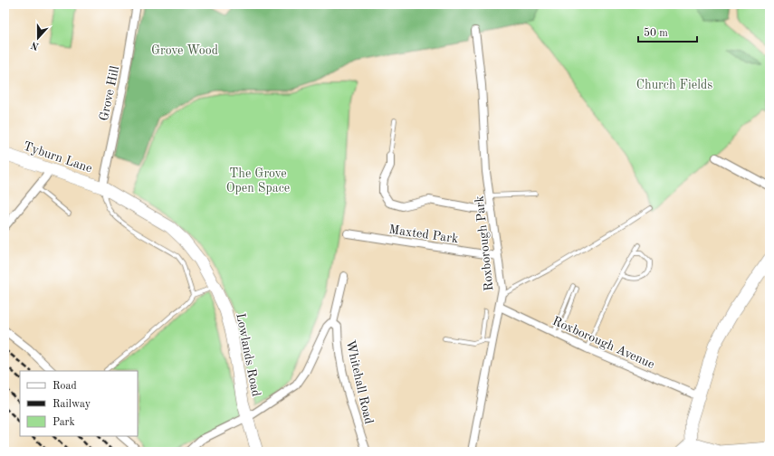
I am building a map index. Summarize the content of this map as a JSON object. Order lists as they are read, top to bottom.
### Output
{
  "streets": {
    "main road": ["Tyburn Lane", "Lowlands Road"],
    "street": [
      "Grove Hill",
      "Maxted Park",
      "Roxborough Park",
      "Roxborough Avenue",
      "Whitehall Road"
    ]
  },
  "crossings": [
    ["Grove Hill", "Tyburn Lane"],
    ["Grove Hill", "Lowlands Road"],
    ["Tyburn Lane", "Lowlands Road"],
    ["Maxted Park", "Roxborough Park"],
    ["Roxborough Park", "Roxborough Avenue"]
  ],
  "parks": ["Grove Wood", "Church Fields", "The Grove Open Space"],
  "legend": ["Road", "Railway", "Park"],
  "scale_bar": "50 m",
  "north": "bottom"
}
